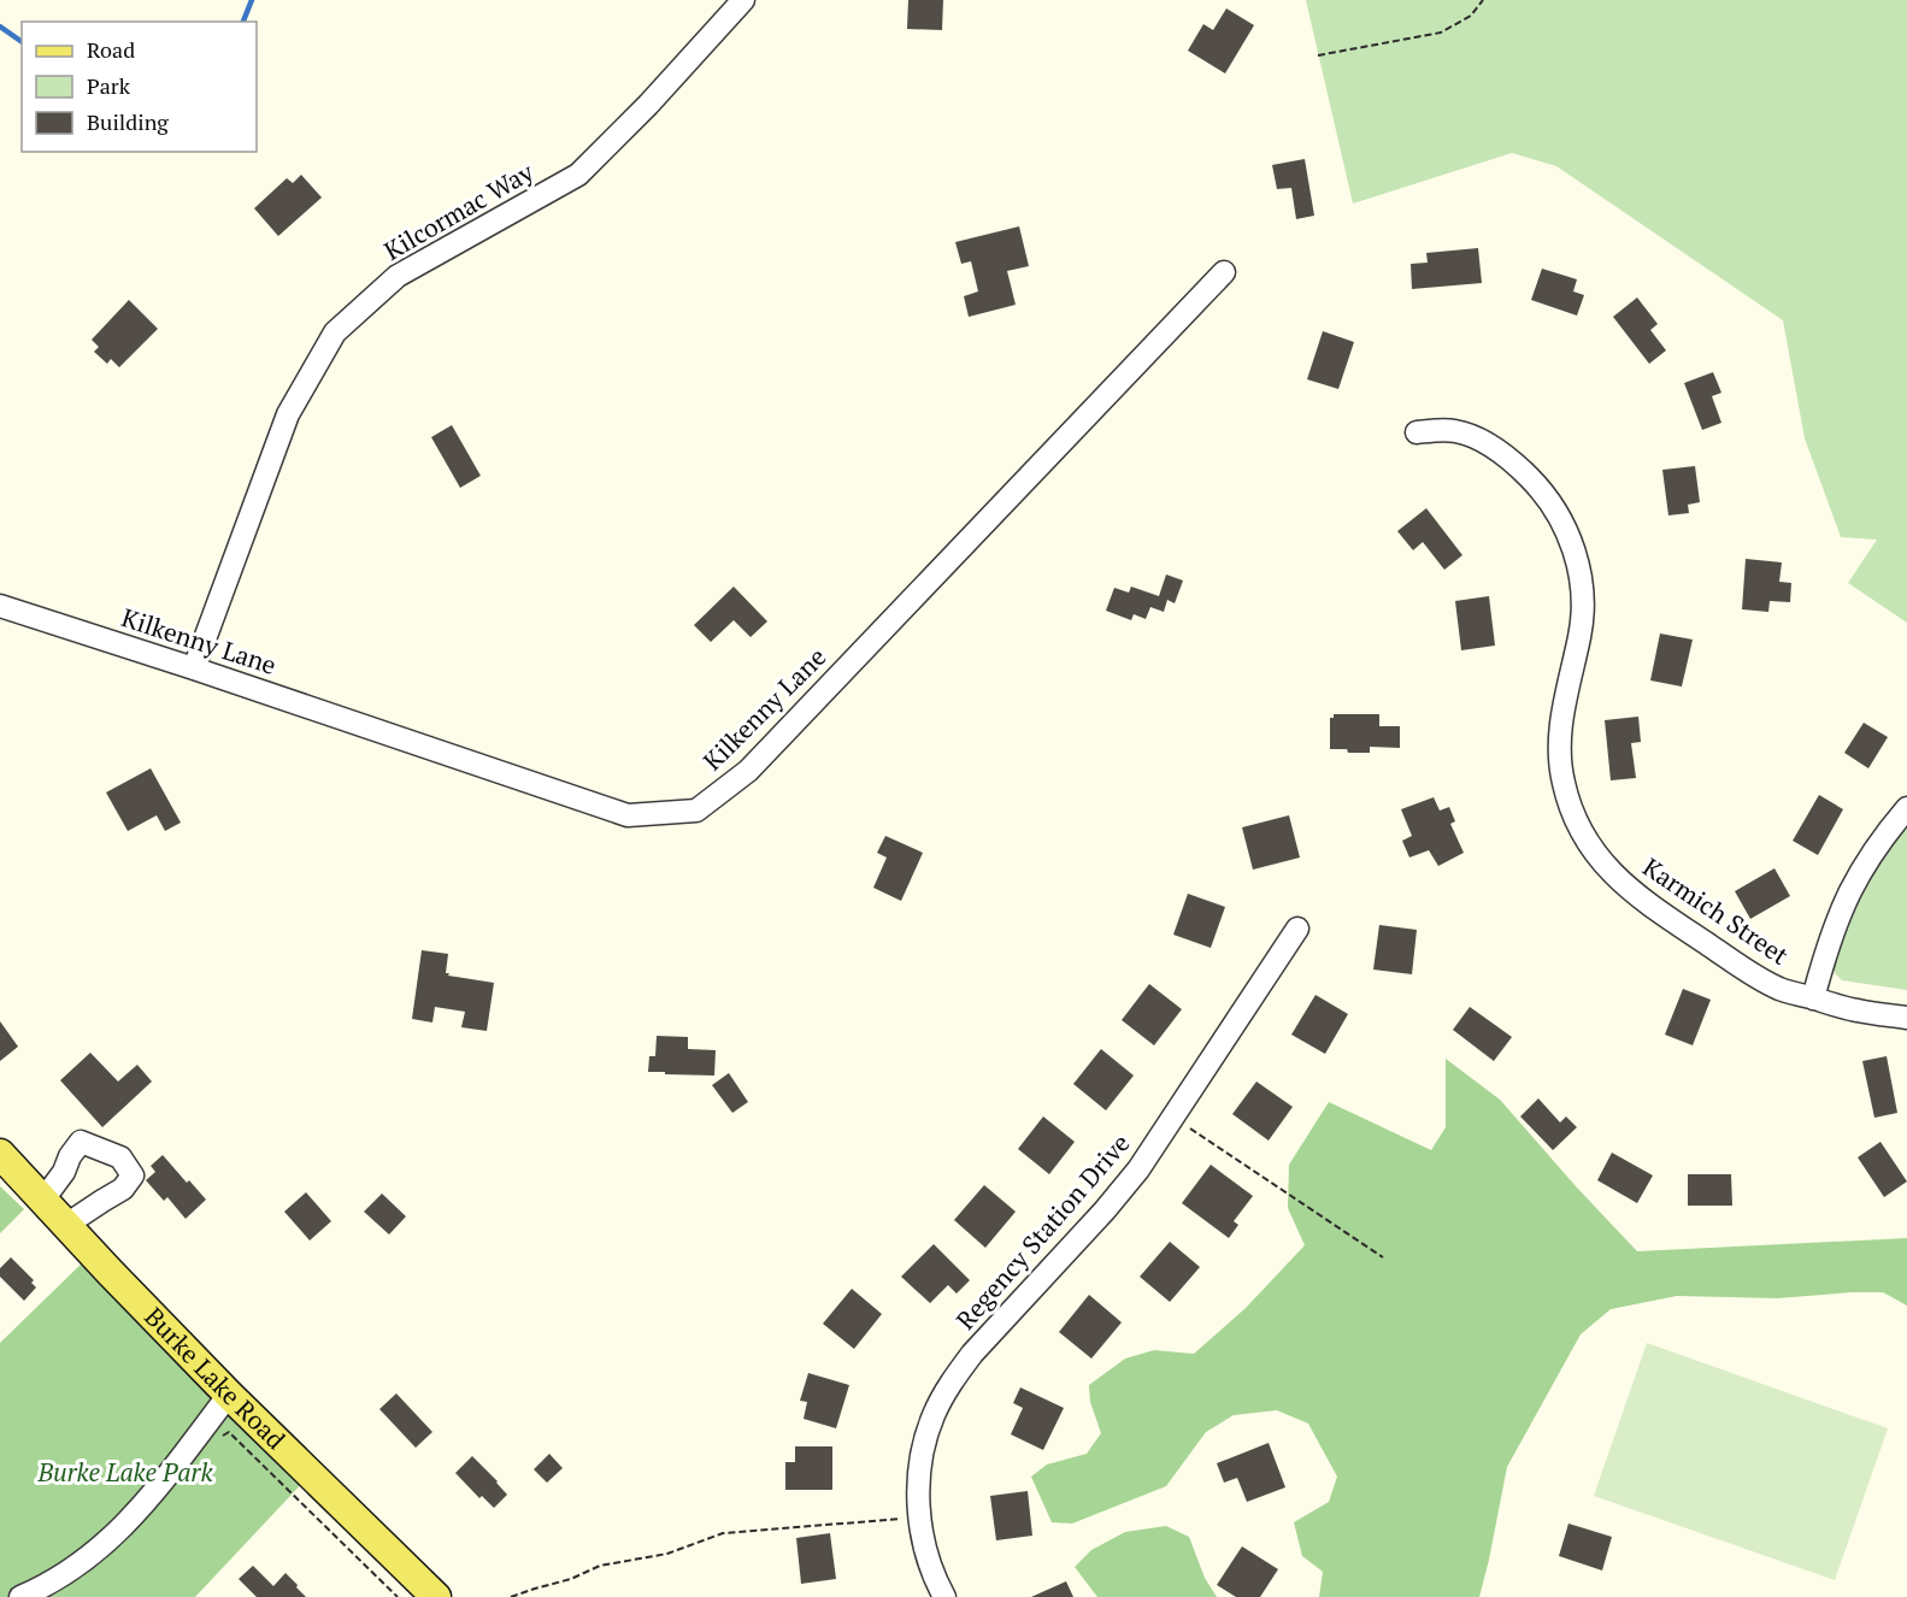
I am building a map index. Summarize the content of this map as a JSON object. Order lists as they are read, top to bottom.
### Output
{
  "streets": {
    "main road": ["Burke Lake Road"],
    "street": [
      "Kilcormac Way",
      "Kilkenny Lane",
      "Karmich Street",
      "Regency Station Drive"
    ]
  },
  "crossings": [
    ["Kilcormac Way", "Kilkenny Lane"]
  ],
  "parks": ["Burke Lake Park"],
  "legend": ["Road", "Park", "Building"]
}
